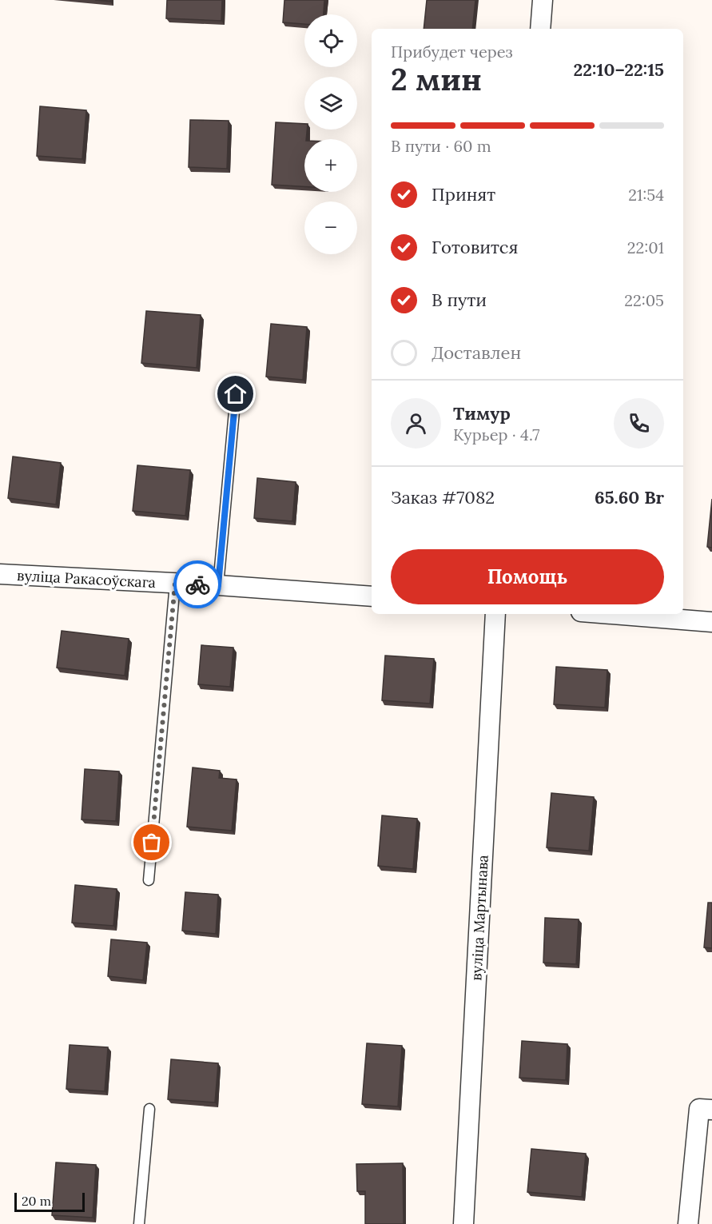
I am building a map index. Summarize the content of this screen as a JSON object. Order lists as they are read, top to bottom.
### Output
{
  "streets": {
    "street": ["вуліца Ракасоўскага", "вуліца Мартынава"]
  },
  "scale_bar": "20 m",
  "page": {
    "map_buttons": ["+", "−"],
    "heading": ["2 мин", "Прибудет через", "22:10–22:15"],
    "panel": [
      "Тимур",
      "Курьер · 4.7",
      "Заказ #7082",
      "65.60 Br"
    ],
    "bar": "В пути · 60 m",
    "list": [
      ["Принят", "21:54"],
      ["Готовится", "22:01"],
      ["В пути", "22:05"],
      "Доставлен"
    ],
    "buttons": "Помощь",
    "scale": "20 m"
  }
}
